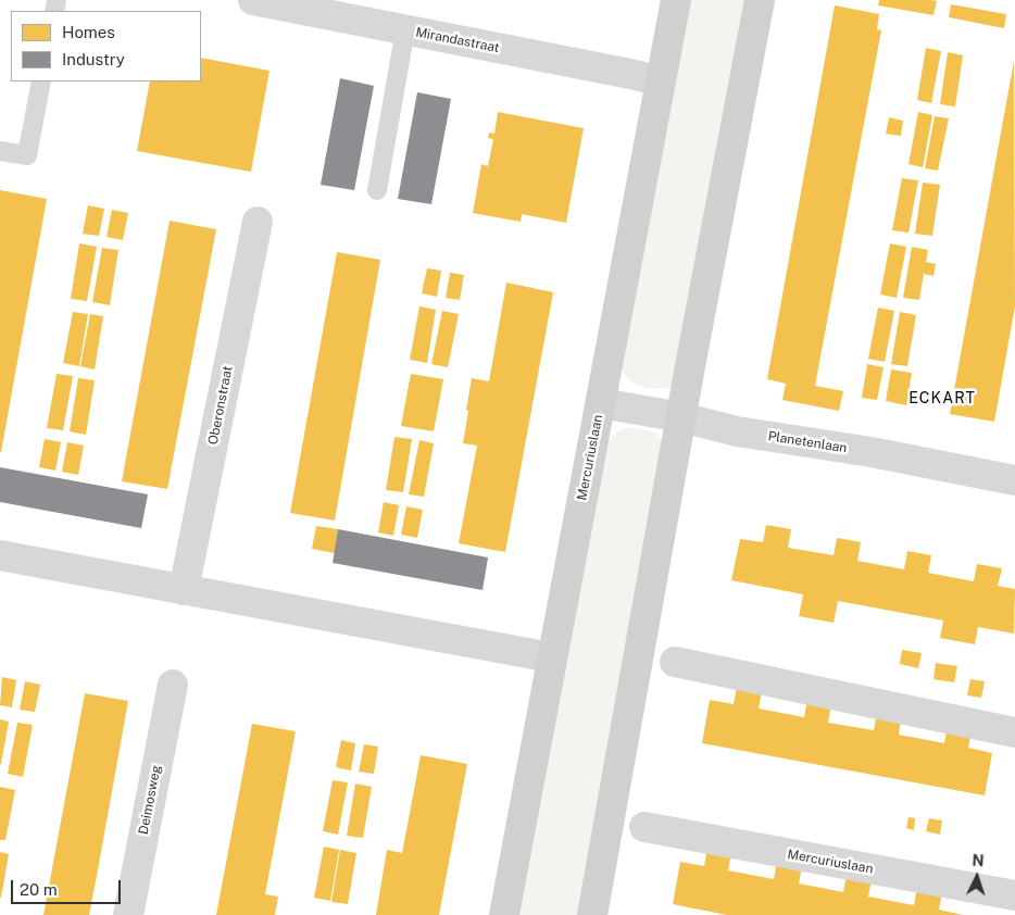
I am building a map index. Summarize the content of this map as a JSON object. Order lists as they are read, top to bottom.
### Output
{
  "streets": {
    "street": [
      "Mirandastraat",
      "Oberonstraat",
      "Planetenlaan",
      "Mercuriuslaan",
      "Deimosweg"
    ]
  },
  "crossings": [
    ["Mirandastraat", "Mercuriuslaan"],
    ["Planetenlaan", "Mercuriuslaan"]
  ],
  "districts": ["ECKART"],
  "legend": ["Homes", "Industry"],
  "scale_bar": "20 m",
  "north": "top"
}
